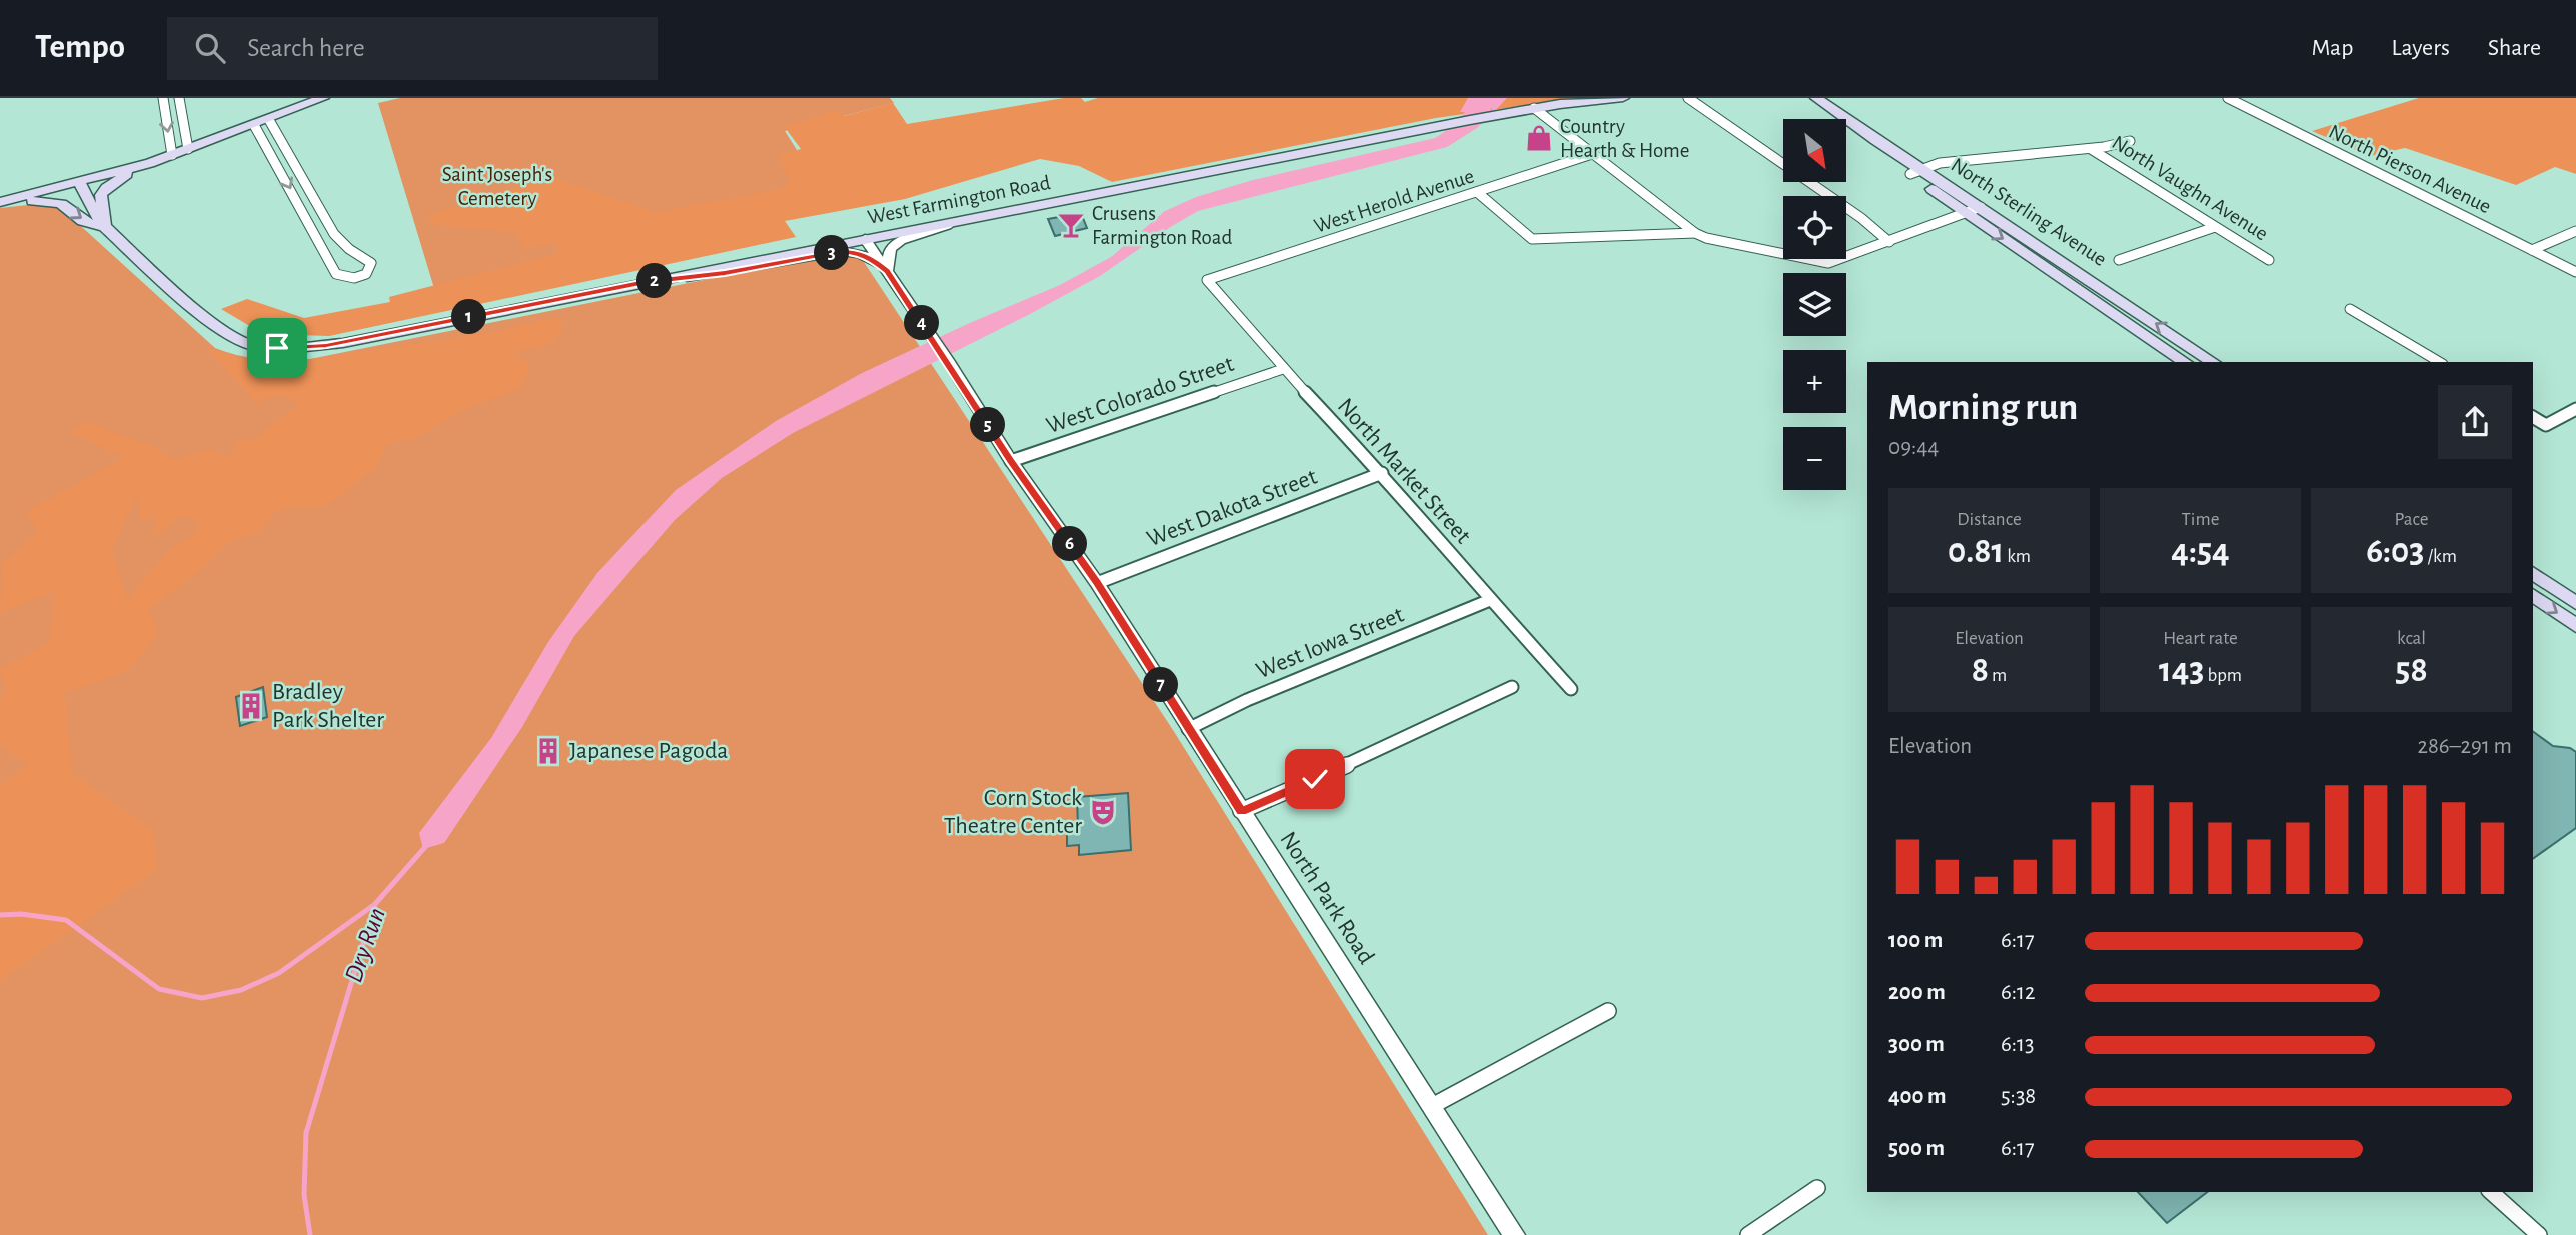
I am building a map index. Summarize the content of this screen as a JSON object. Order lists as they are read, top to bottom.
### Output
{
  "streets": {
    "main road": ["West Farmington Road", "North Sterling Avenue"],
    "street": [
      "North Pierson Avenue",
      "North Vaughn Avenue",
      "West Herold Avenue",
      "West Colorado Street",
      "North Market Street",
      "West Dakota Street",
      "West Iowa Street",
      "North Park Road"
    ]
  },
  "crossings": [
    ["West Farmington Road", "North Park Road"],
    ["West Herold Avenue", "North Market Street"],
    ["West Colorado Street", "North Market Street"],
    ["West Colorado Street", "North Park Road"],
    ["North Market Street", "West Dakota Street"],
    ["North Market Street", "West Iowa Street"],
    ["West Dakota Street", "North Park Road"],
    ["West Iowa Street", "North Park Road"]
  ],
  "water": ["Dry Run"],
  "parks": ["Saint Joseph's Cemetery"],
  "places": {
    "shop": ["Country Hearth & Home"],
    "bar": ["Crusens Farmington Road"],
    "building": ["Bradley Park Shelter", "Japanese Pagoda"],
    "theatre": ["Corn Stock Theatre Center"]
  },
  "north": "bottom right",
  "page": {
    "header": "Tempo",
    "search": "Search here",
    "nav": ["Map", "Layers", "Share"],
    "map_buttons": ["+", "−"],
    "pins": [
      "3",
      "2",
      "1",
      "4",
      "5",
      "6",
      "7"
    ],
    "heading": ["Morning run", "09:44"],
    "stats": [
      ["Distance", "0.81 km"],
      ["Time", "4:54"],
      ["Pace", "6:03 /km"],
      ["Elevation", "8 m"],
      ["Heart rate", "143 bpm"],
      ["kcal", "58"]
    ],
    "chart": ["Elevation", "286–291 m"],
    "list": [
      {
        "name": "100 m",
        "note": "6:17"
      },
      {
        "name": "200 m",
        "note": "6:12"
      },
      {
        "name": "300 m",
        "note": "6:13"
      },
      {
        "name": "400 m",
        "note": "5:38"
      },
      {
        "name": "500 m",
        "note": "6:17"
      }
    ]
  }
}
